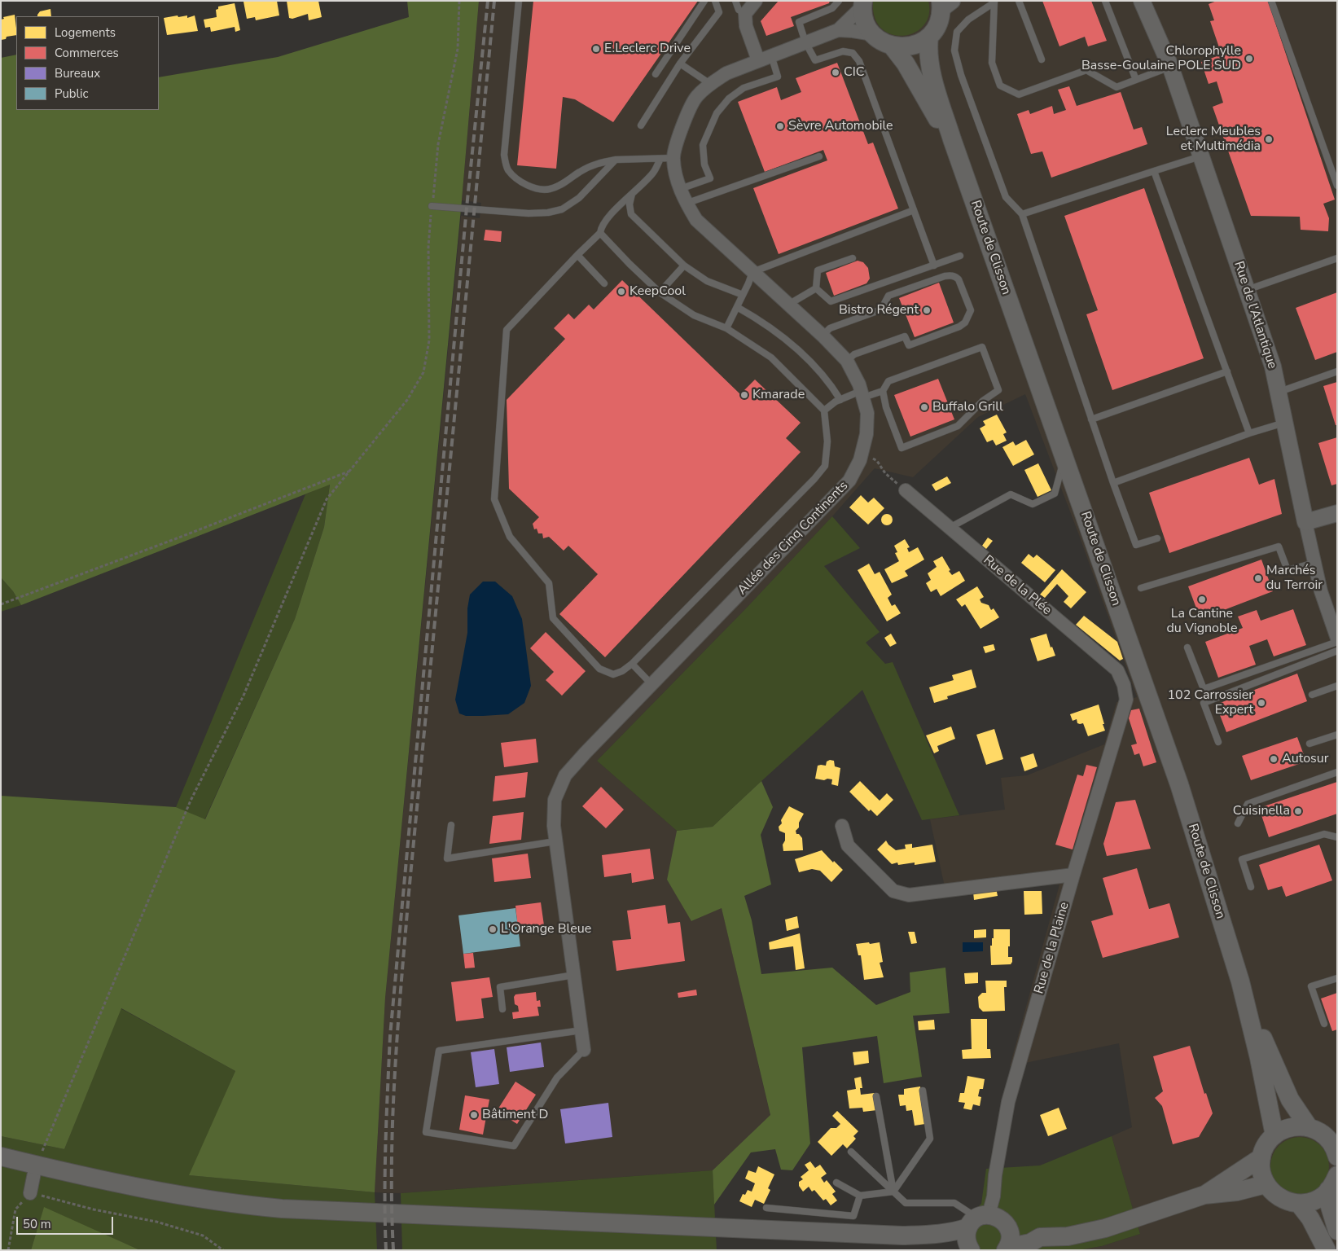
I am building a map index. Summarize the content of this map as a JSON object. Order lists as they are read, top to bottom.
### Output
{
  "streets": {
    "main road": ["Route de Clisson"],
    "street": [
      "Rue de l'Atlantique",
      "Allée des Cinq Continents",
      "Rue de la Plée",
      "Rue de la Plaine"
    ]
  },
  "crossings": [
    ["Route de Clisson", "Allée des Cinq Continents"],
    ["Rue de la Plée", "Rue de la Plaine"]
  ],
  "places": [
    "E.Leclerc Drive",
    "Chlorophylle Basse-Goulaine POLE SUD",
    "CIC",
    "Sèvre Automobile",
    "Leclerc Meubles et Multimédia",
    "KeepCool",
    "Bistro Régent",
    "Kmarade",
    "Buffalo Grill",
    "Marchés du Terroir",
    "La Cantine du Vignoble",
    "102 Carrossier Expert",
    "Autosur",
    "Cuisinella",
    "L'Orange Bleue",
    "Bâtiment D"
  ],
  "legend": [
    "Logements",
    "Commerces",
    "Bureaux",
    "Public"
  ],
  "scale_bar": "50 m"
}
